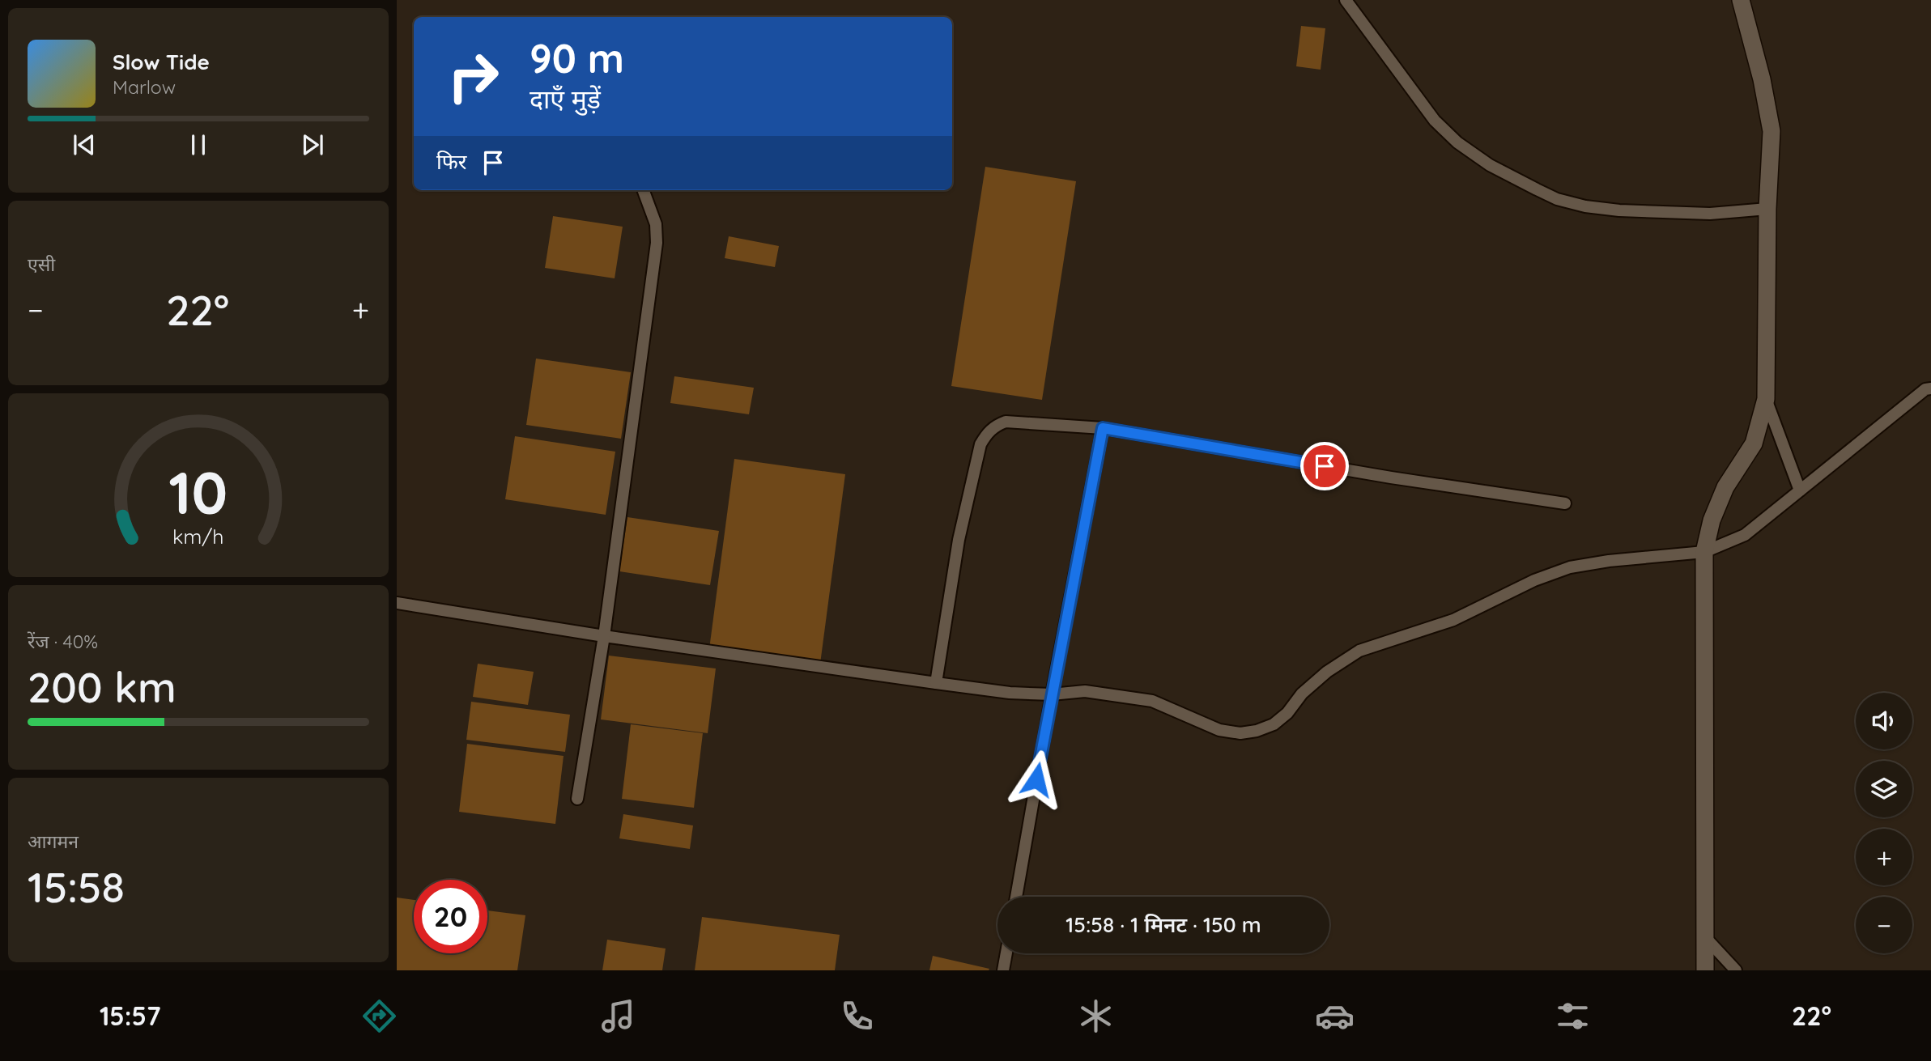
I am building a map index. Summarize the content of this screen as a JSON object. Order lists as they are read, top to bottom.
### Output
{
  "page": {
    "turn": ["90 m", "दाएँ मुड़ें"],
    "song": ["Slow Tide", "Marlow"],
    "then": "फिर",
    "tile": [
      "एसी",
      ["रेंज · 40%", "200 km"],
      ["आगमन", "15:58"]
    ],
    "heat": ["−", "22°", "+"],
    "map_buttons": ["+", "−"],
    "limit": "20",
    "trip": "15:58 · 1 मिनट · 150 m",
    "tabs": ["15:57", "22°"],
    "gauge": ["10", "km/h"]
  }
}
